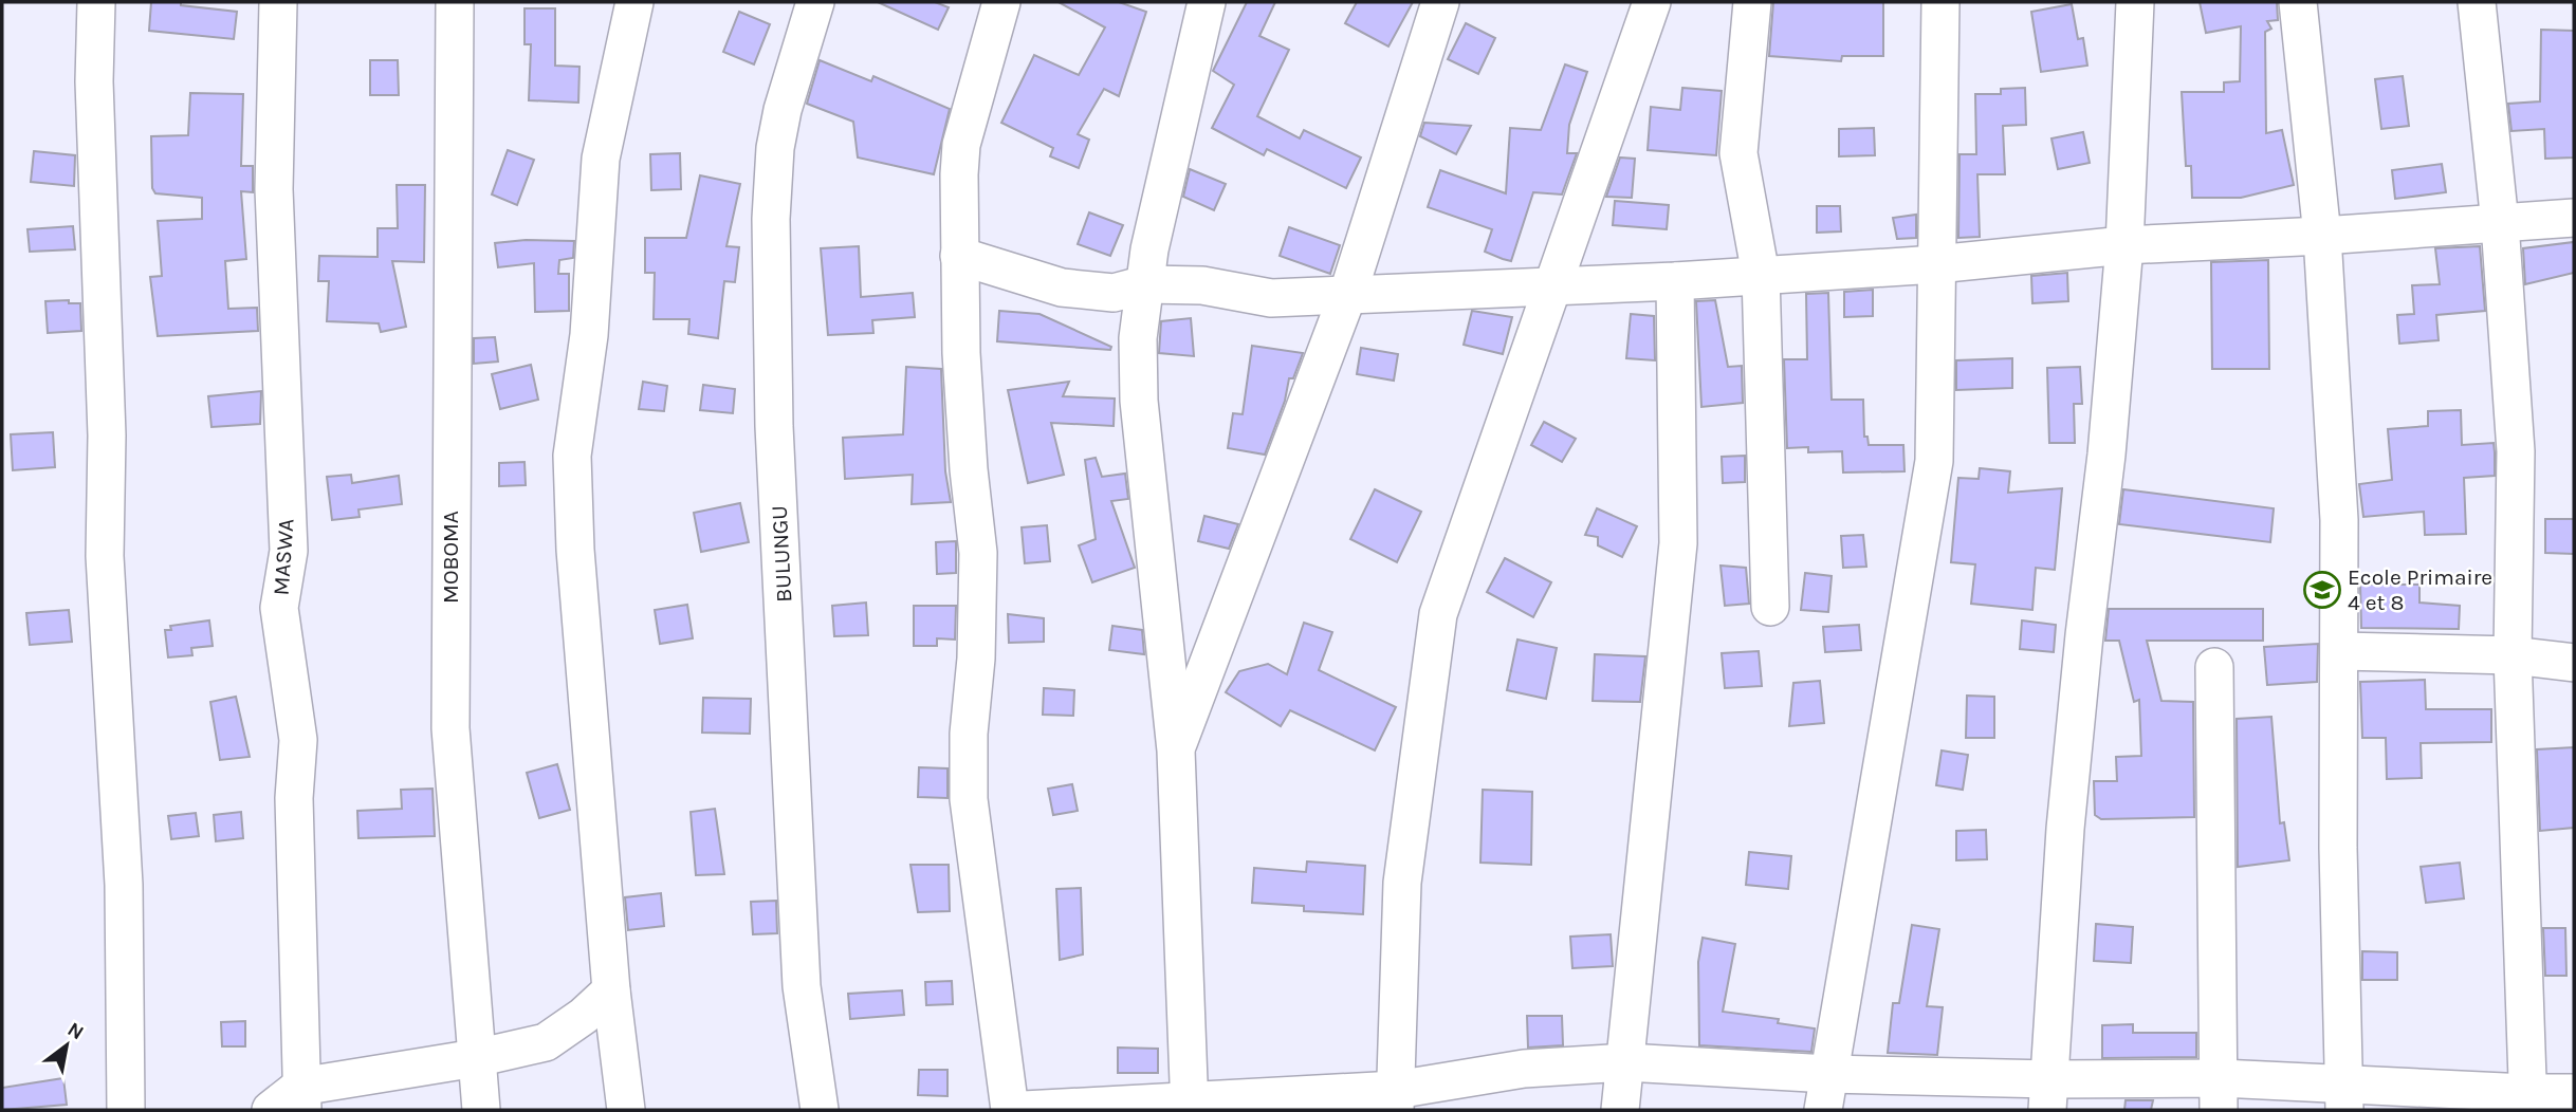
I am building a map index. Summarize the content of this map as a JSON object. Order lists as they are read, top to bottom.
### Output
{
  "streets": {
    "street": ["BULUNGU", "MASWA", "MOBOMA"]
  },
  "places": {
    "school or university": ["Ecole Primaire 4 et 8"]
  },
  "north": "top right"
}
